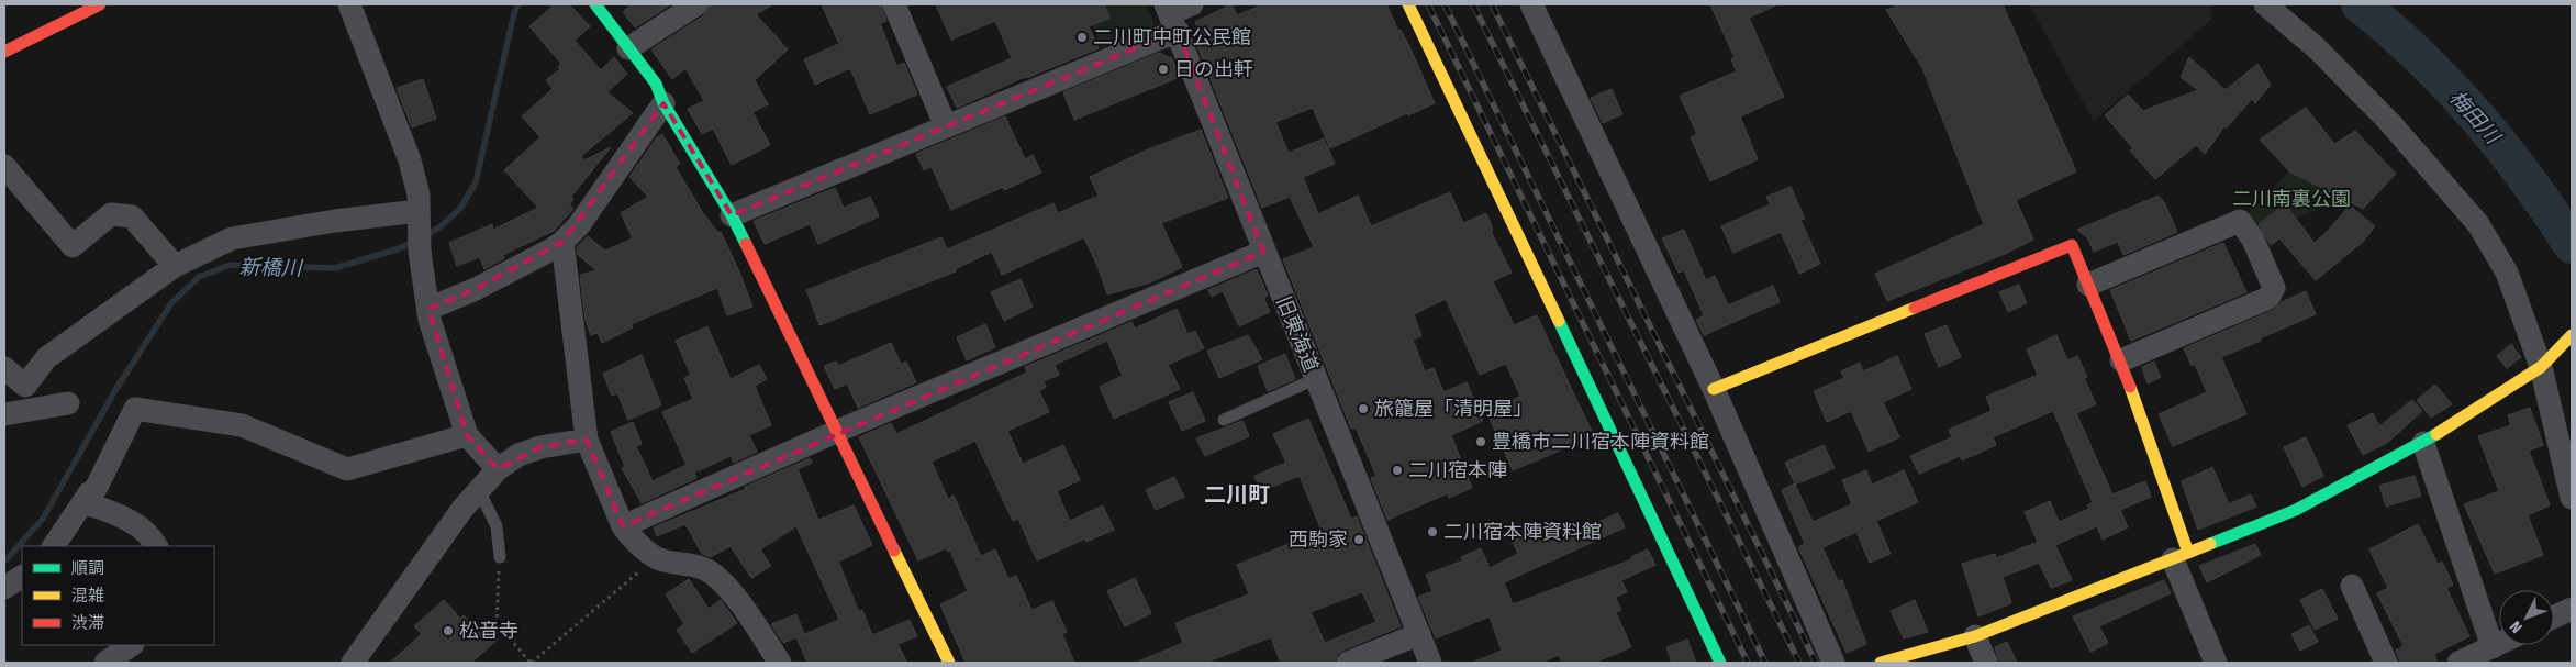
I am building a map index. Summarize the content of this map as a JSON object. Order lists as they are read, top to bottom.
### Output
{
  "streets": {
    "street": ["旧東海道"]
  },
  "districts": ["二川町"],
  "water": ["梅田川", "新橋川"],
  "parks": ["二川南裏公園"],
  "places": [
    "二川町中町公民館",
    "日の出軒",
    "旅籠屋「清明屋」",
    "豊橋市二川宿本陣資料館",
    "二川宿本陣",
    "二川宿本陣資料館",
    "西駒家",
    "松音寺"
  ],
  "legend": ["順調", "混雑", "渋滞"],
  "north": "bottom left"
}
